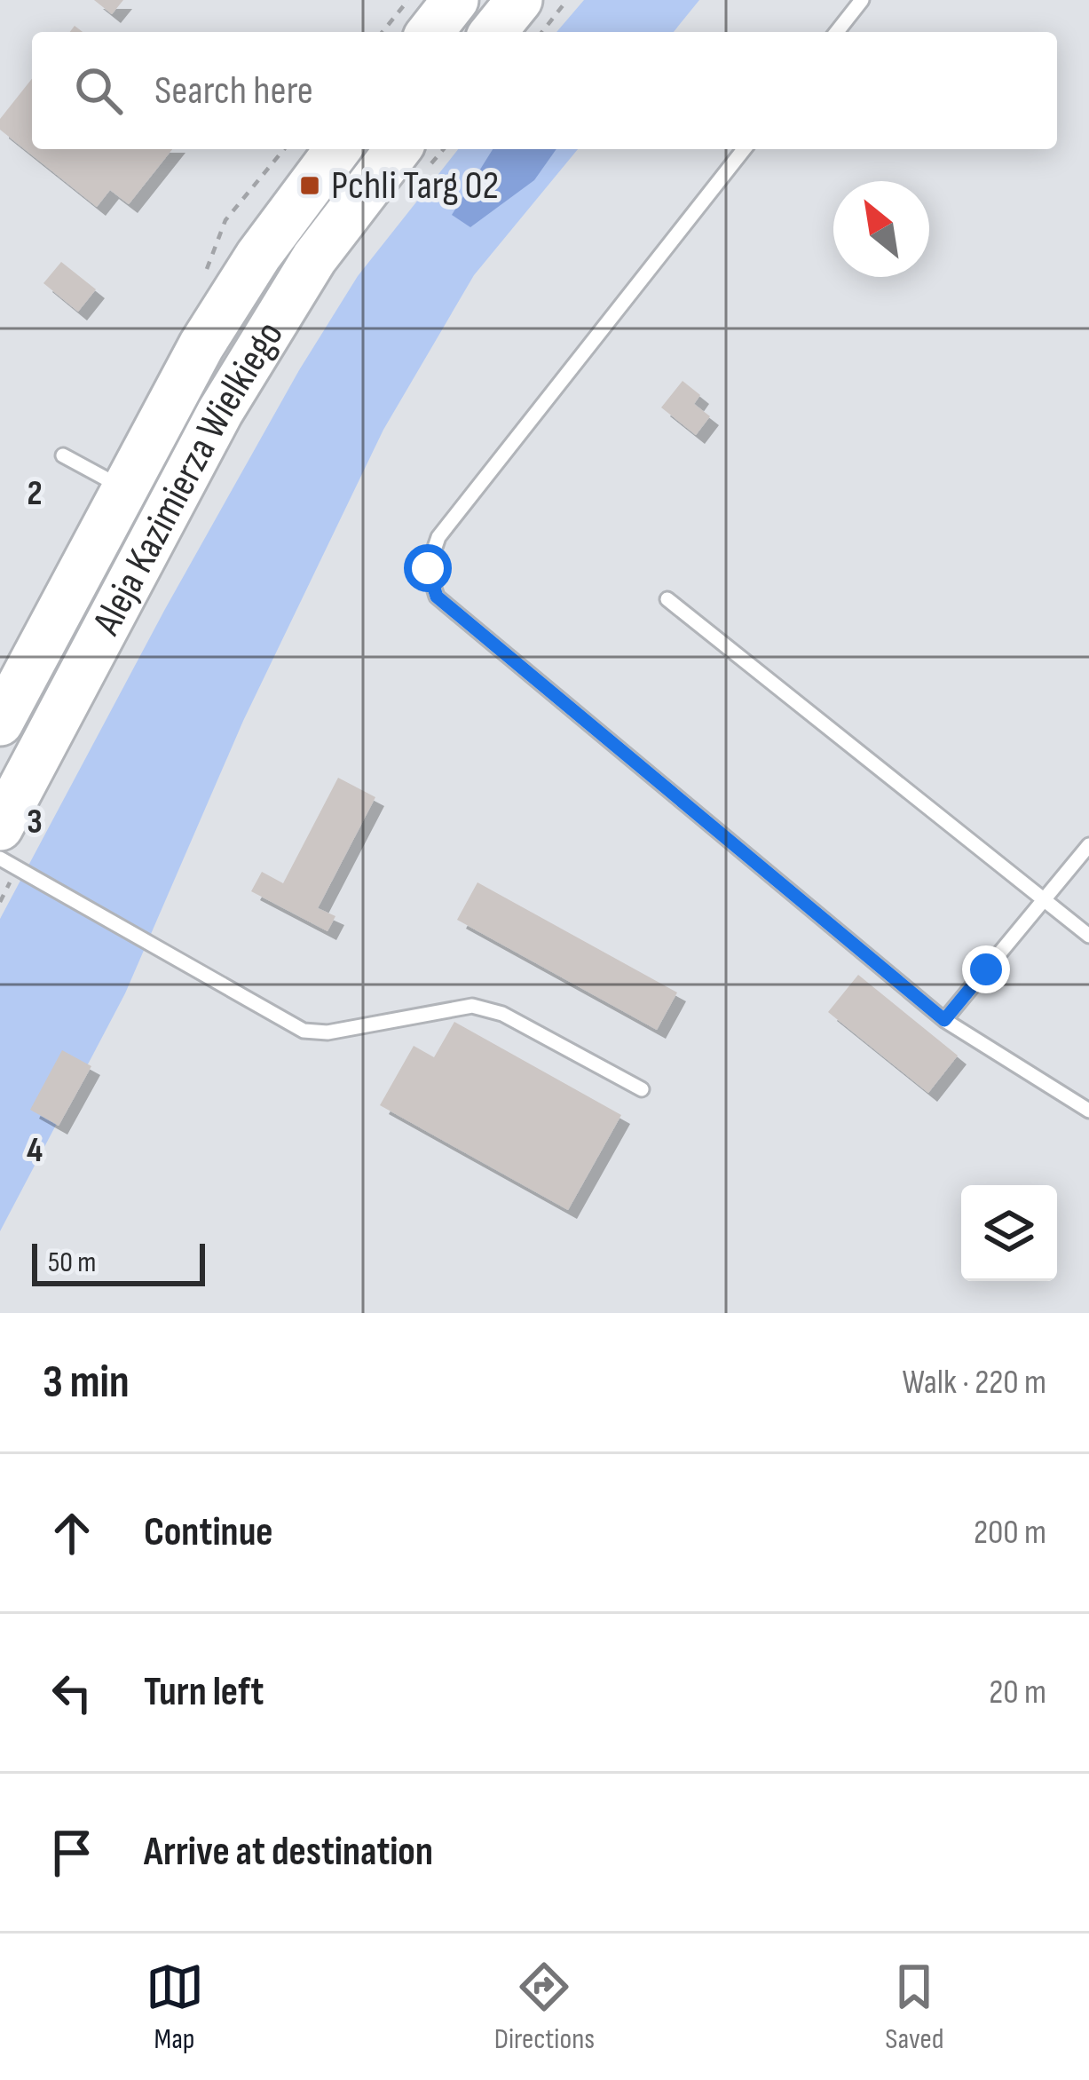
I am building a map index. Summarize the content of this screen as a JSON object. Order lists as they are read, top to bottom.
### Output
{
  "streets": {
    "main road": ["Aleja Kazimierza Wielkiego"]
  },
  "places": {
    "transit": ["Pchli Targ 02"]
  },
  "scale_bar": "50 m",
  "north": "top left",
  "page": {
    "search": "Search here",
    "scale": "50 m",
    "heading": ["3 min", "Walk · 220 m"],
    "list": [
      ["Continue", "200 m"],
      ["Turn left", "20 m"],
      "Arrive at destination"
    ],
    "nav": ["Map", "Directions", "Saved"]
  },
  "grid": {
    "rows": ["2", "3", "4"]
  }
}
